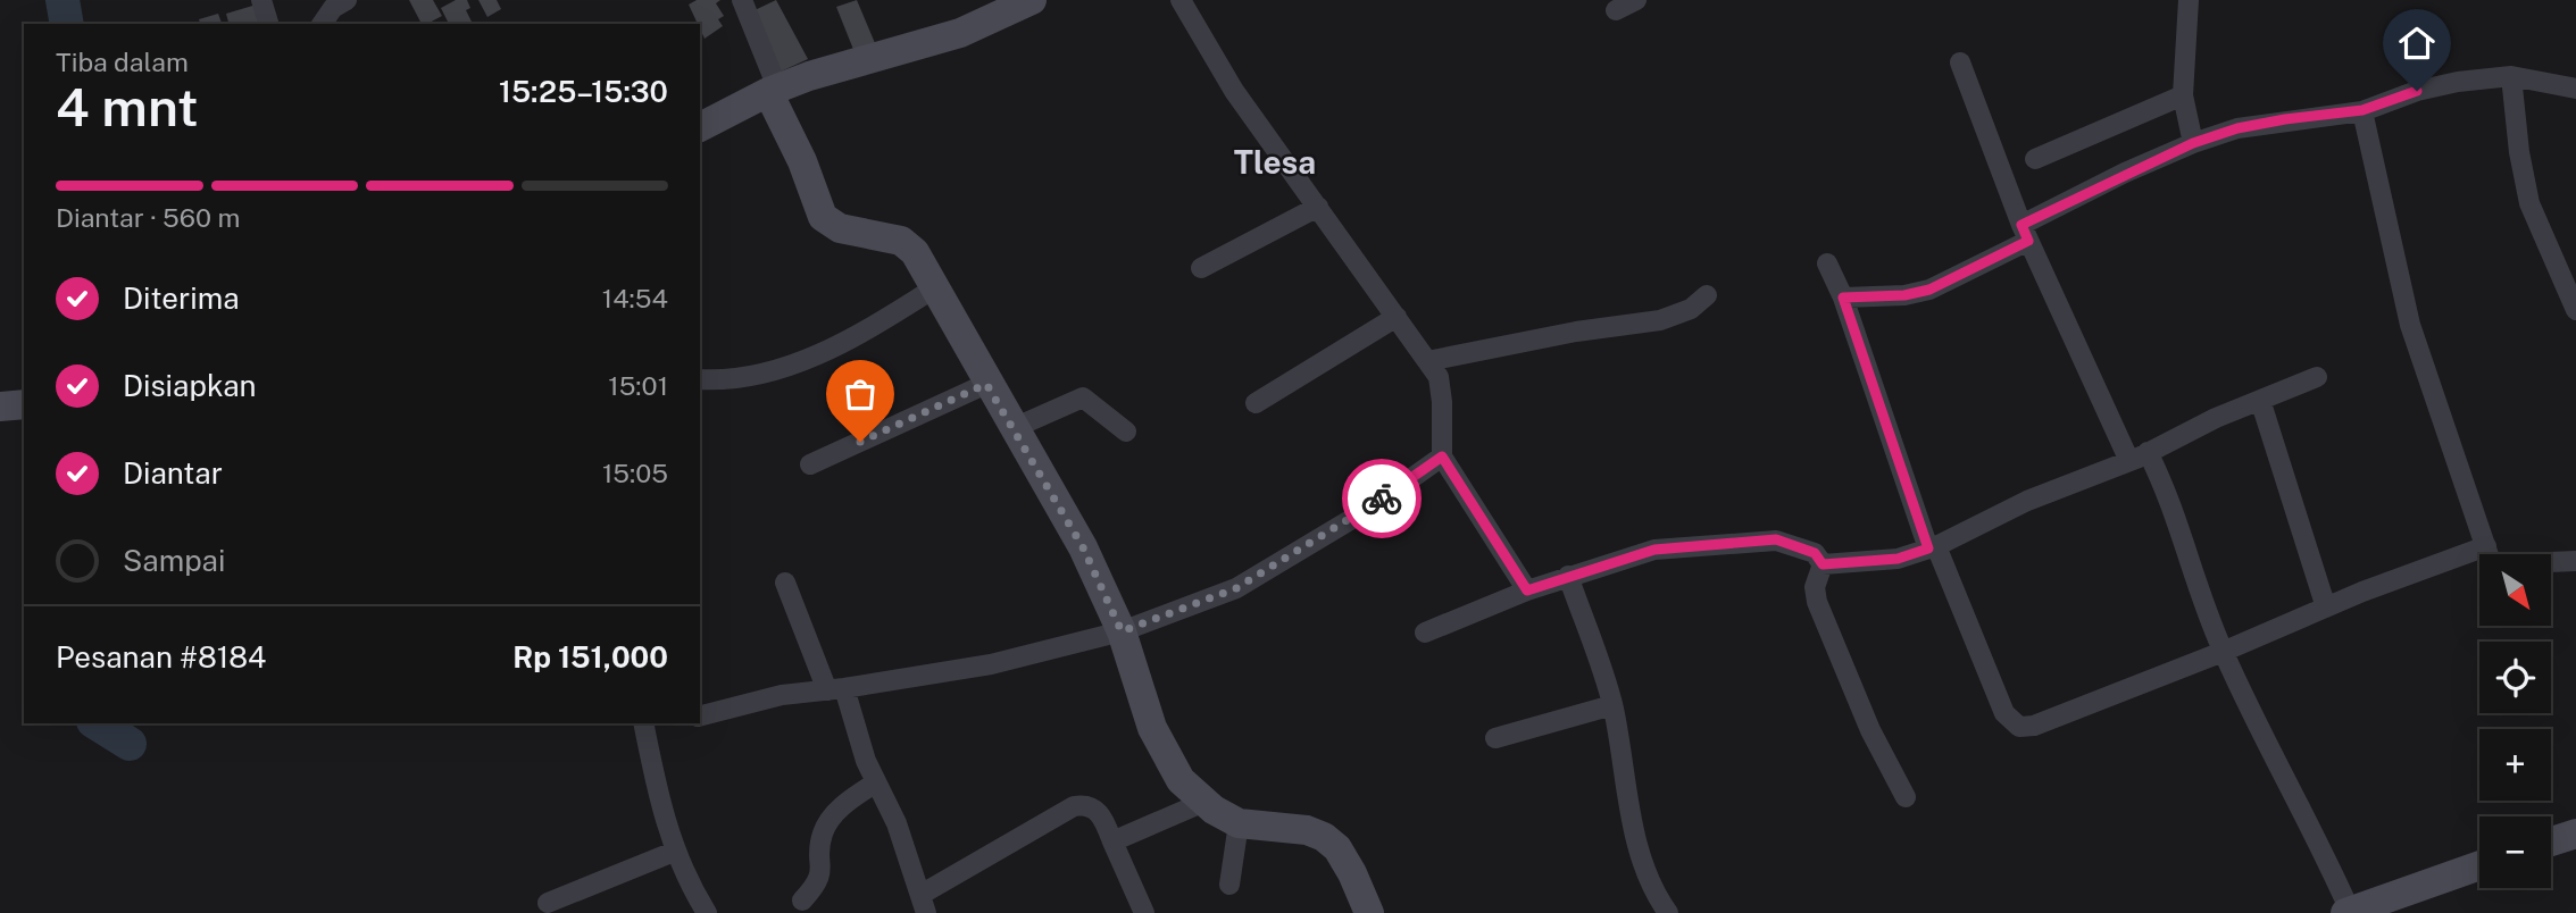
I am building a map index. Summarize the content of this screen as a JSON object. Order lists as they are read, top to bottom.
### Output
{
  "districts": ["Tlesa"],
  "north": "bottom right",
  "page": {
    "heading": ["4 mnt", "Tiba dalam", "15:25–15:30"],
    "panel": ["Pesanan #8184", "Rp 151,000"],
    "bar": "Diantar · 560 m",
    "list": [
      ["Diterima", "14:54"],
      ["Disiapkan", "15:01"],
      ["Diantar", "15:05"],
      "Sampai"
    ],
    "map_buttons": ["+", "−"]
  }
}
